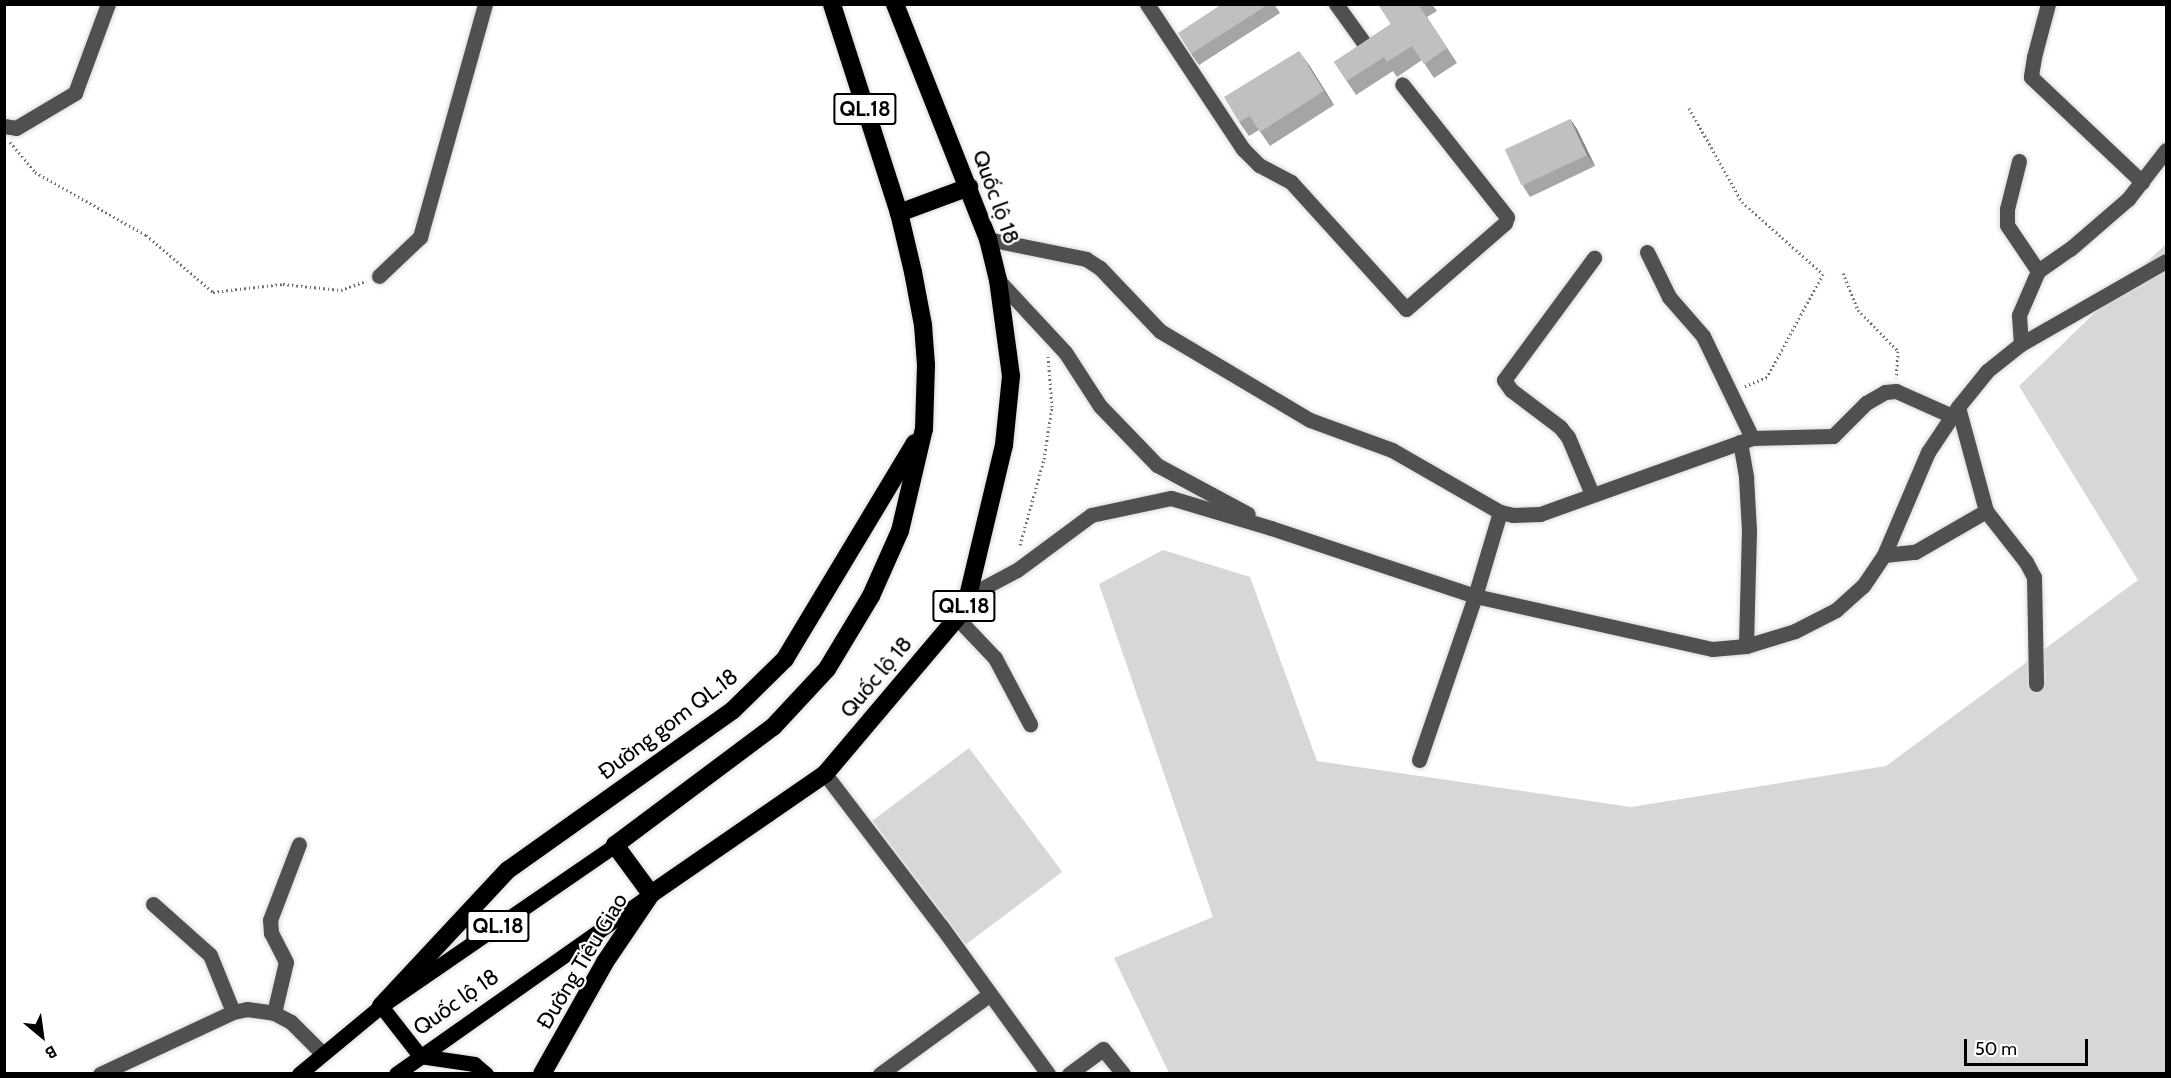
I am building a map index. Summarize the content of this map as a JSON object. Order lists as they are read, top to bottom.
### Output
{
  "streets": {
    "highway": [
      "QL.18",
      "Quốc lộ 18",
      "Đường gom QL.18",
      "Đường Tiêu Giao"
    ]
  },
  "crossings": [
    ["Quốc lộ 18", "Đường gom QL.18"],
    ["Quốc lộ 18", "Đường Tiêu Giao"]
  ],
  "scale_bar": "50 m",
  "north": "bottom right"
}
